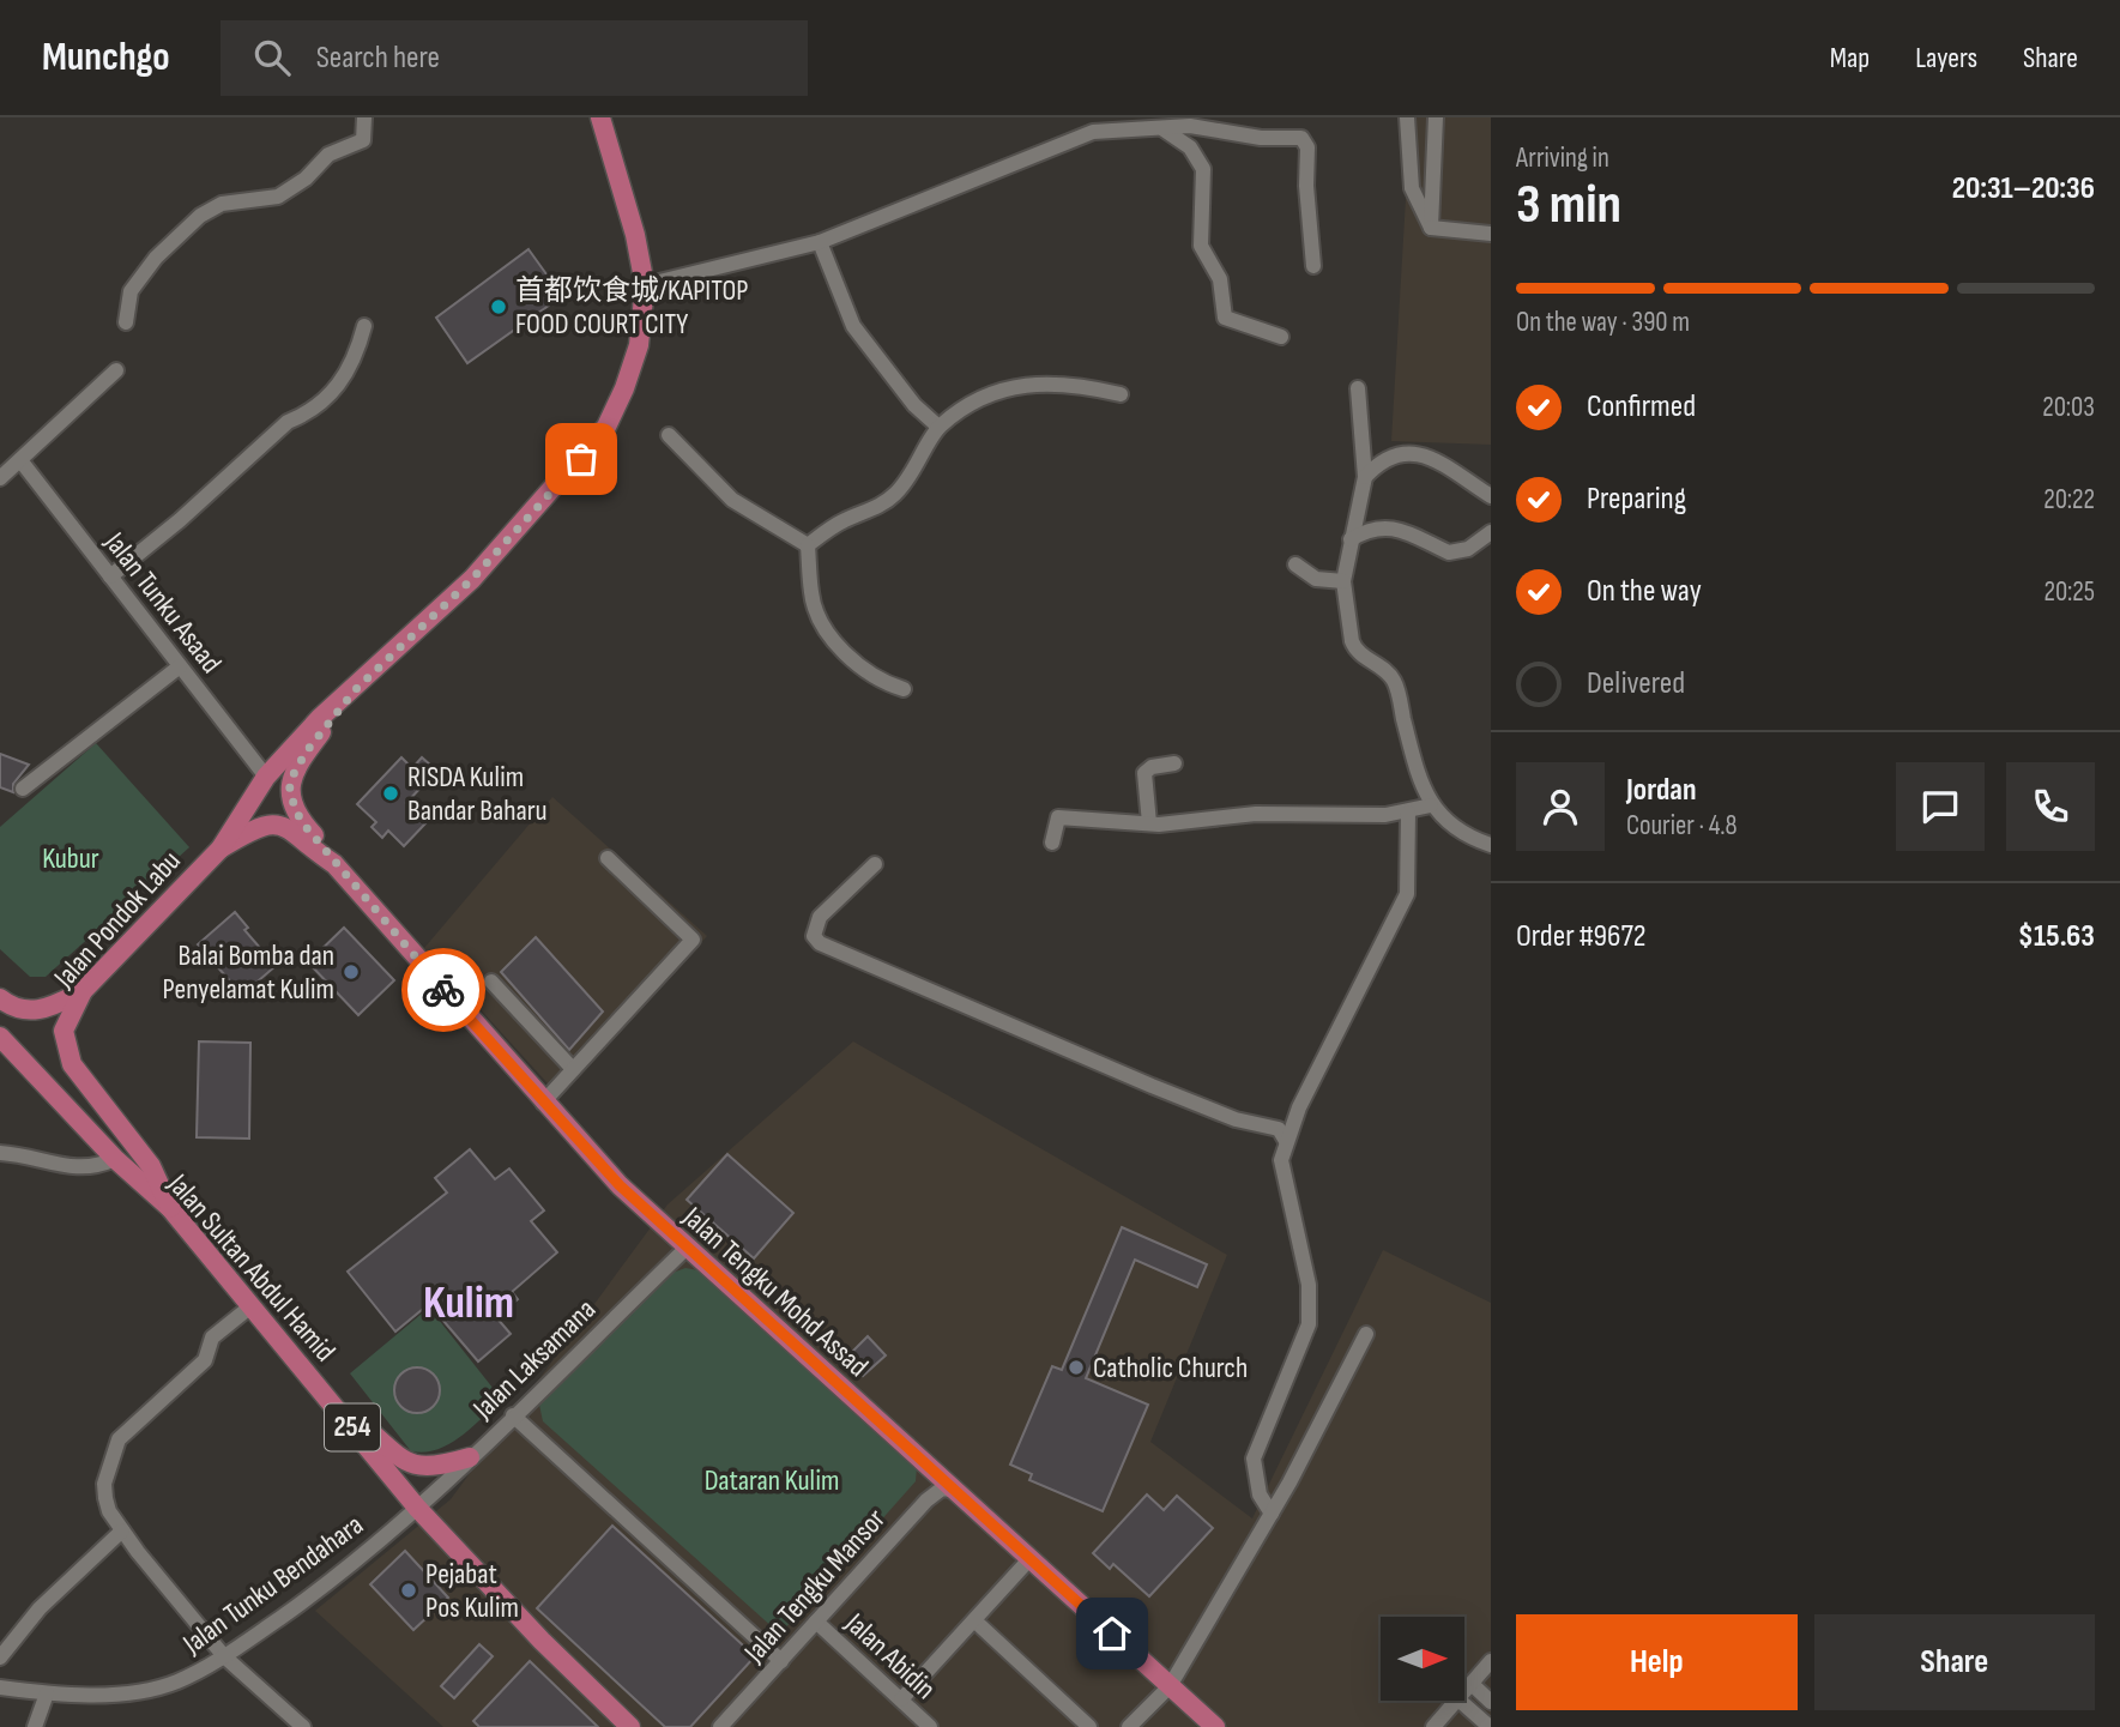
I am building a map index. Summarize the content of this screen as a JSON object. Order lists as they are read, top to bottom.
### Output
{
  "streets": {
    "main road": [
      "Jalan Pondok Labu",
      "Jalan Sultan Abdul Hamid",
      "Jalan Tengku Mohd Assad",
      "254"
    ],
    "street": [
      "Jalan Tunku Asaad",
      "Jalan Laksamana",
      "Jalan Tunku Bendahara",
      "Jalan Tengku Mansor",
      "Jalan Abidin"
    ]
  },
  "crossings": [
    ["Jalan Tunku Asaad", "Jalan Pondok Labu"],
    ["Jalan Pondok Labu", "Jalan Sultan Abdul Hamid"],
    ["Jalan Pondok Labu", "Jalan Tengku Mohd Assad"],
    ["Jalan Sultan Abdul Hamid", "Jalan Laksamana"],
    ["Jalan Sultan Abdul Hamid", "254"],
    ["Jalan Sultan Abdul Hamid", "Jalan Tunku Bendahara"],
    ["Jalan Tengku Mohd Assad", "Jalan Laksamana"],
    ["Jalan Tengku Mohd Assad", "Jalan Tengku Mansor"],
    ["Jalan Laksamana", "254"],
    ["Jalan Laksamana", "Jalan Tunku Bendahara"],
    ["254", "Jalan Tunku Bendahara"],
    ["Jalan Tengku Mansor", "Jalan Abidin"]
  ],
  "districts": ["Kulim"],
  "parks": ["Kubur", "Dataran Kulim"],
  "places": [
    "首都饮食城/KAPITOP FOOD COURT CITY",
    "RISDA Kulim Bandar Baharu",
    "Balai Bomba dan Penyelamat Kulim",
    "Catholic Church",
    "Pejabat Pos Kulim"
  ],
  "north": "right",
  "page": {
    "header": "Munchgo",
    "search": "Search here",
    "nav": ["Map", "Layers", "Share"],
    "heading": ["3 min", "Arriving in", "20:31–20:36"],
    "panel": [
      "Jordan",
      "Courier · 4.8",
      "Order #9672",
      "$15.63"
    ],
    "bar": "On the way · 390 m",
    "list": [
      ["Confirmed", "20:03"],
      ["Preparing", "20:22"],
      ["On the way", "20:25"],
      "Delivered"
    ],
    "buttons": ["Help", "Share"]
  }
}
